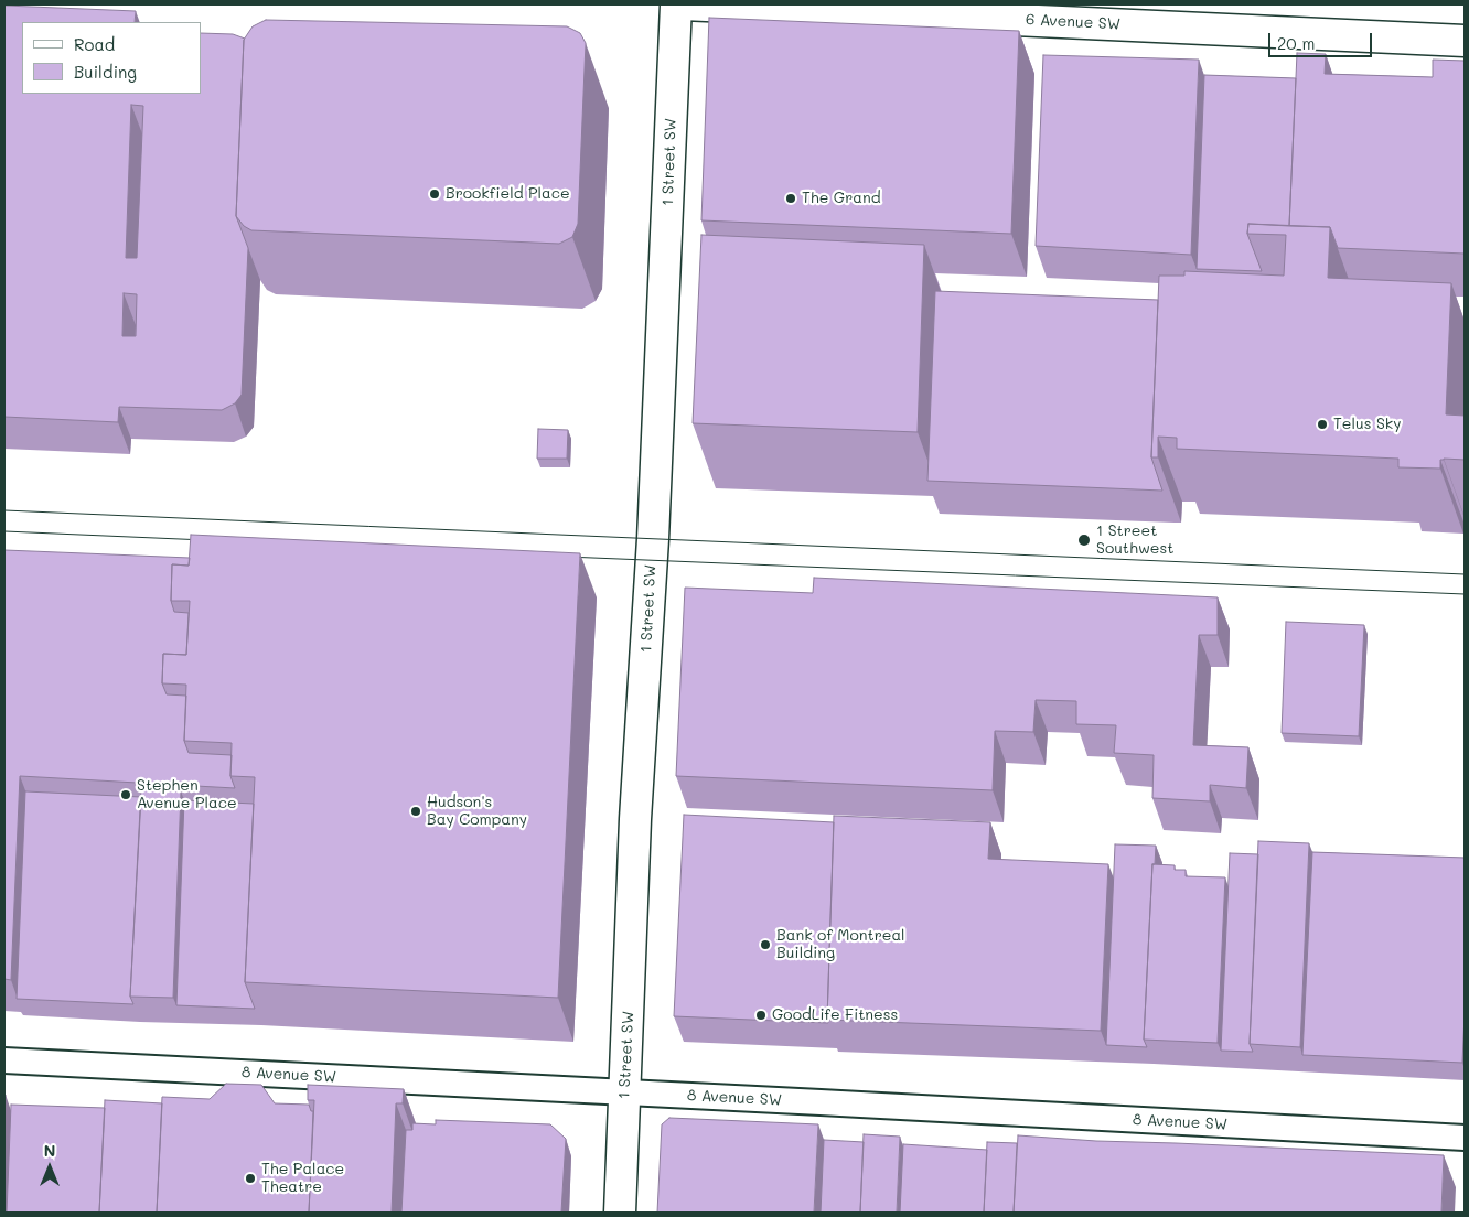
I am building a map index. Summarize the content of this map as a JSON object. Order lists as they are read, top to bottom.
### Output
{
  "streets": {
    "street": ["6 Avenue SW", "1 Street SW", "8 Avenue SW"]
  },
  "crossings": [
    ["1 Street SW", "8 Avenue SW"]
  ],
  "places": [
    "Brookfield Place",
    "The Grand",
    "Telus Sky",
    "1 Street Southwest",
    "Stephen Avenue Place",
    "Hudson's Bay Company",
    "Bank of Montreal Building",
    "GoodLife Fitness",
    "The Palace Theatre"
  ],
  "legend": ["Road", "Building"],
  "scale_bar": "20 m",
  "north": "top"
}
